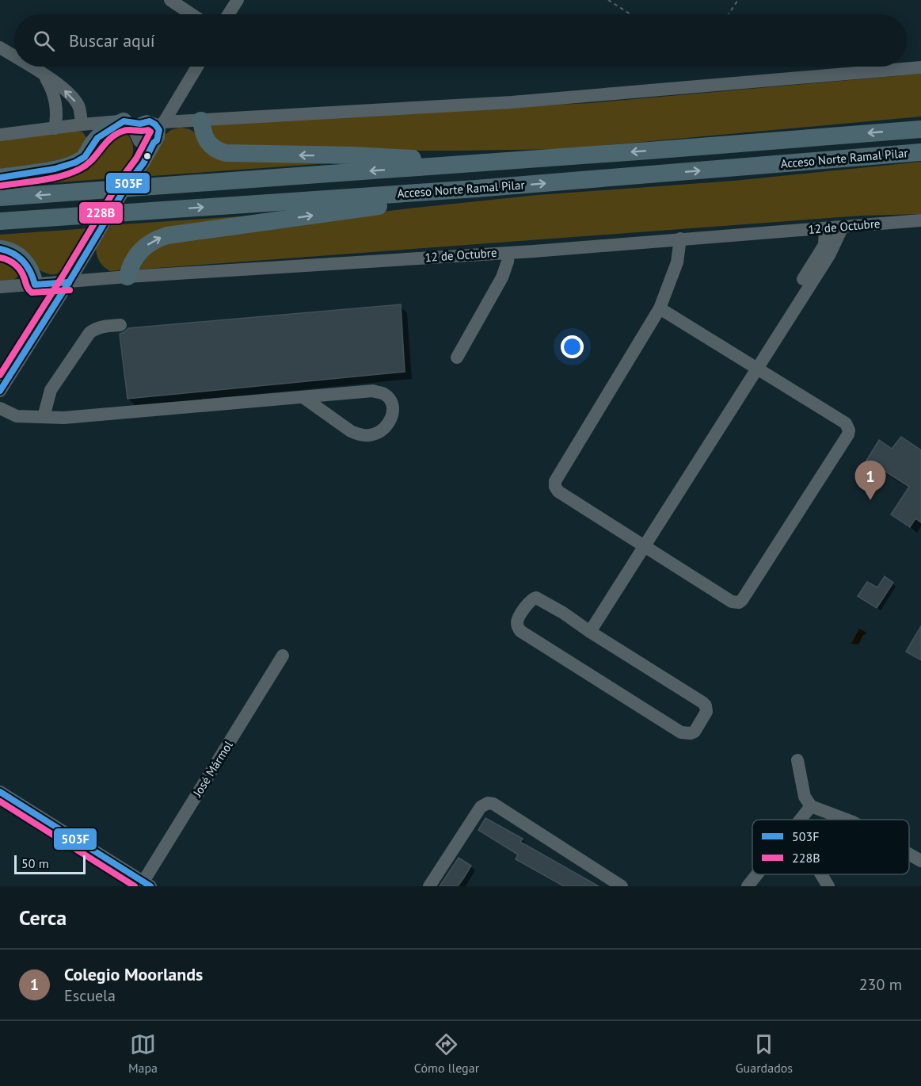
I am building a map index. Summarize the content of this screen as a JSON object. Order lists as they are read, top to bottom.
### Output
{
  "streets": {
    "highway": ["Acceso Norte Ramal Pilar"],
    "street": ["12 de Octubre", "José Mármol"]
  },
  "lines": ["transit line 503F", "transit line 228B"],
  "legend": ["503F", "228B"],
  "scale_bar": "50 m",
  "page": {
    "search": "Buscar aquí",
    "pins": "1",
    "scale": "50 m",
    "heading": "Cerca",
    "list": [
      {
        "mark": "1",
        "name": "Colegio Moorlands",
        "note": "Escuela",
        "value": "230 m"
      }
    ],
    "nav": ["Mapa", "Cómo llegar", "Guardados"]
  }
}
